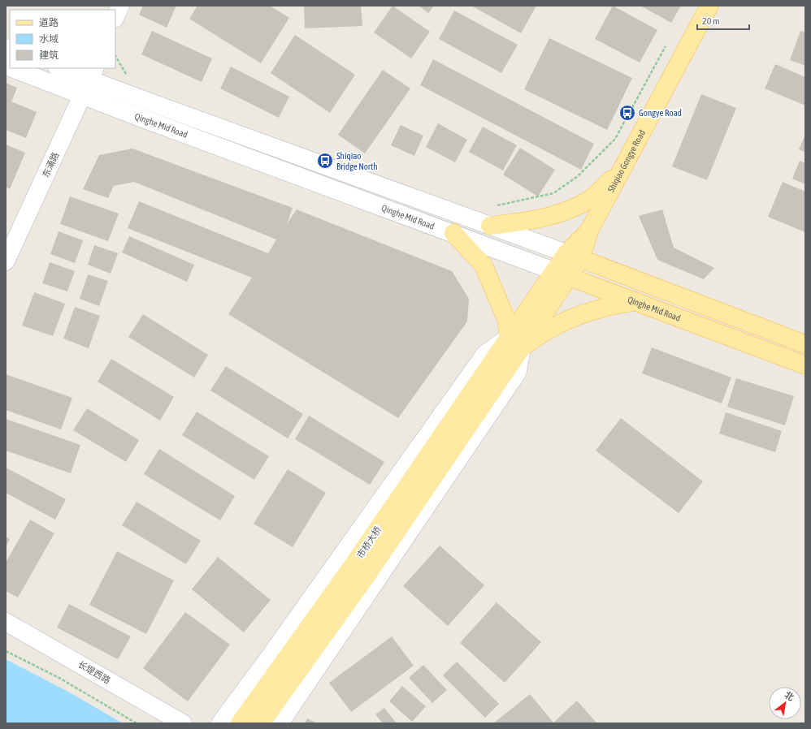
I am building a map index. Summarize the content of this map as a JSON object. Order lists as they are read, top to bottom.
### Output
{
  "streets": {
    "main road": ["Qinghe Mid Road", "Shiqiao Gongye Road", "市桥大桥"],
    "street": ["东涌路", "长堤西路"]
  },
  "crossings": [
    ["Qinghe Mid Road", "Shiqiao Gongye Road"],
    ["Qinghe Mid Road", "东涌路"],
    ["Shiqiao Gongye Road", "市桥大桥"]
  ],
  "places": {
    "bus stop": ["Gongye Road", "Shiqiao Bridge North"]
  },
  "legend": ["道路", "水域", "建筑"],
  "scale_bar": "20 m",
  "north": "top right"
}
